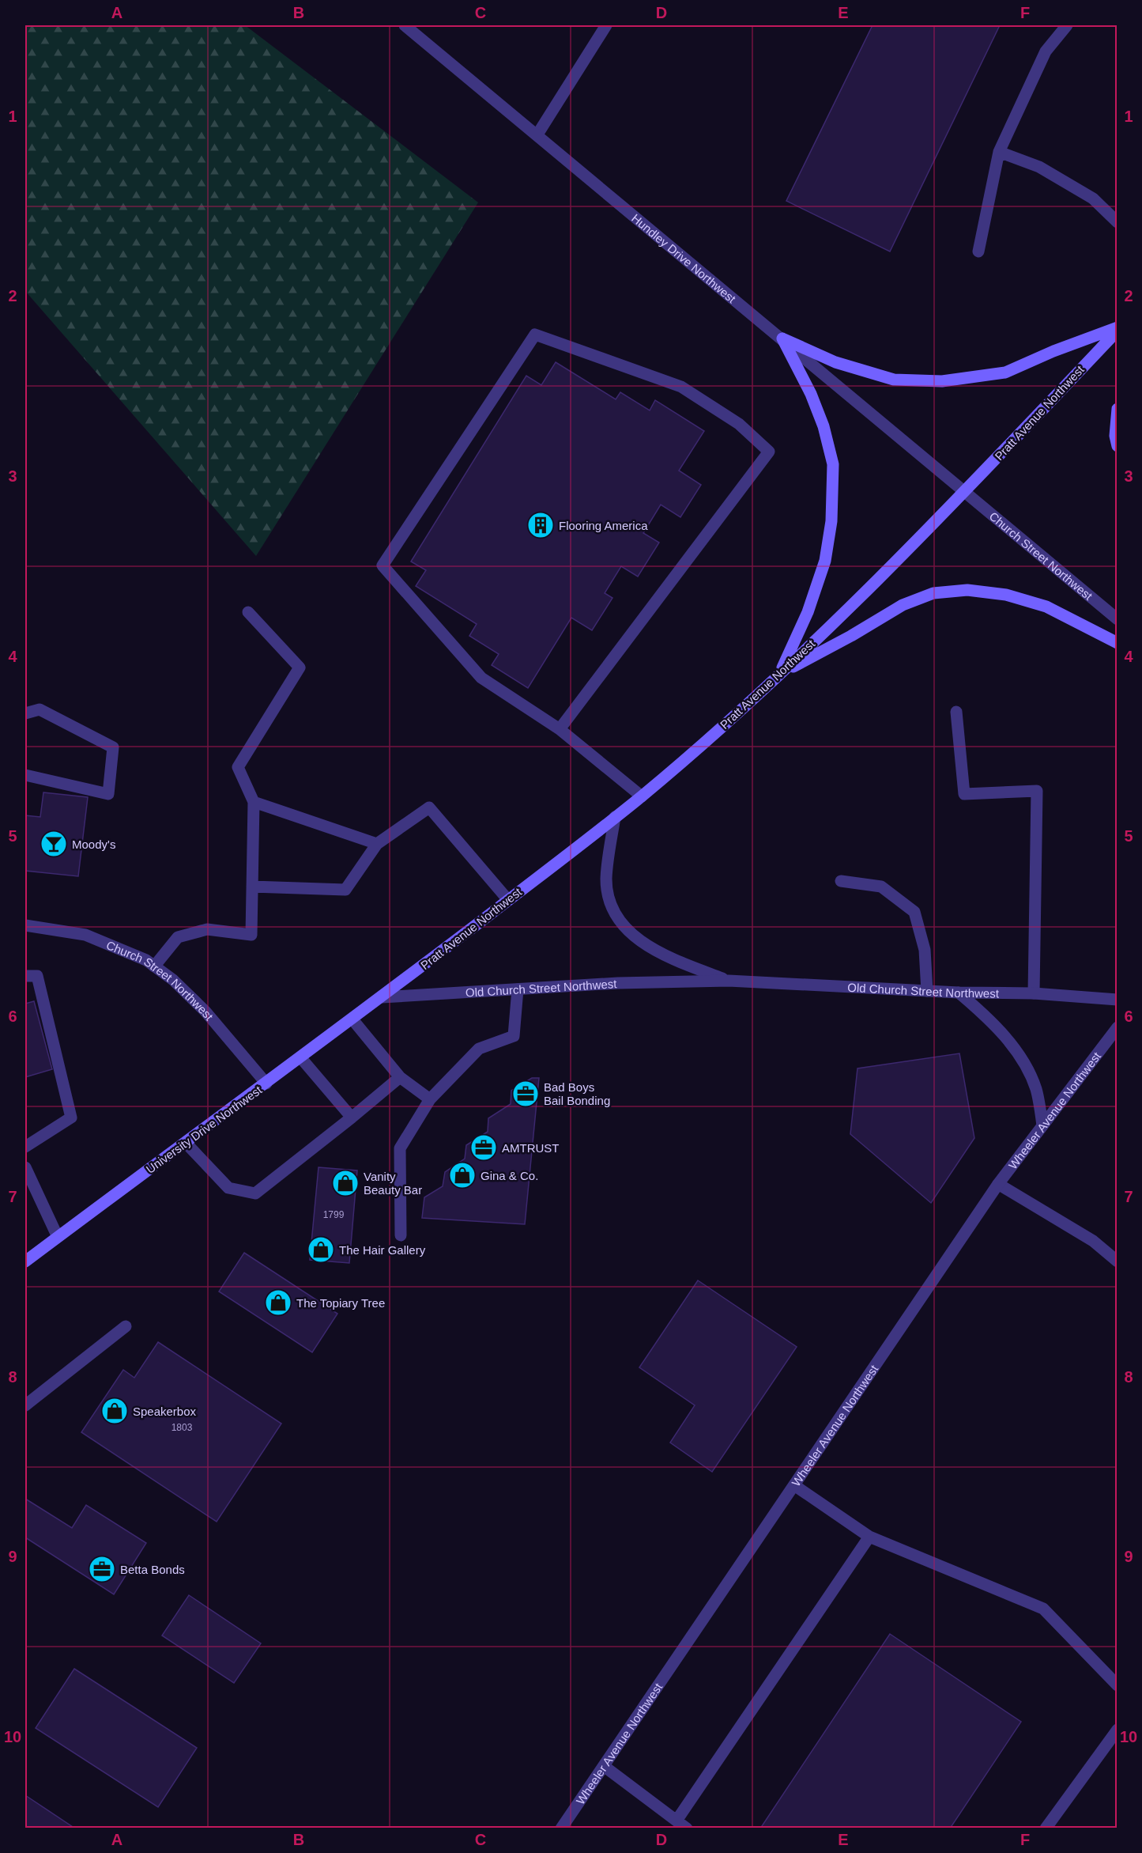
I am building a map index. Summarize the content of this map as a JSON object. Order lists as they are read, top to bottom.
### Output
{
  "streets": {
    "main road": ["Pratt Avenue Northwest", "University Drive Northwest"],
    "street": [
      "Hundley Drive Northwest",
      "Church Street Northwest",
      "Old Church Street Northwest",
      "Wheeler Avenue Northwest"
    ]
  },
  "crossings": [
    ["Hundley Drive Northwest", "Pratt Avenue Northwest"],
    ["Hundley Drive Northwest", "Church Street Northwest"],
    ["Pratt Avenue Northwest", "Church Street Northwest"],
    ["Pratt Avenue Northwest", "Old Church Street Northwest"],
    ["Pratt Avenue Northwest", "University Drive Northwest"],
    ["Church Street Northwest", "University Drive Northwest"],
    ["Old Church Street Northwest", "University Drive Northwest"]
  ],
  "places": {
    "building": ["Flooring America"],
    "bar": ["Moody's"],
    "office": ["Bad Boys Bail Bonding", "AMTRUST", "Betta Bonds"],
    "shop": [
      "Gina & Co.",
      "Vanity Beauty Bar",
      "The Hair Gallery",
      "The Topiary Tree",
      "Speakerbox"
    ]
  },
  "house_numbers": ["1799", "1803"],
  "grid": {
    "columns": [
      "A",
      "B",
      "C",
      "D",
      "E",
      "F"
    ],
    "rows": [
      "1",
      "2",
      "3",
      "4",
      "5",
      "6",
      "7",
      "8",
      "9",
      "10"
    ]
  }
}
